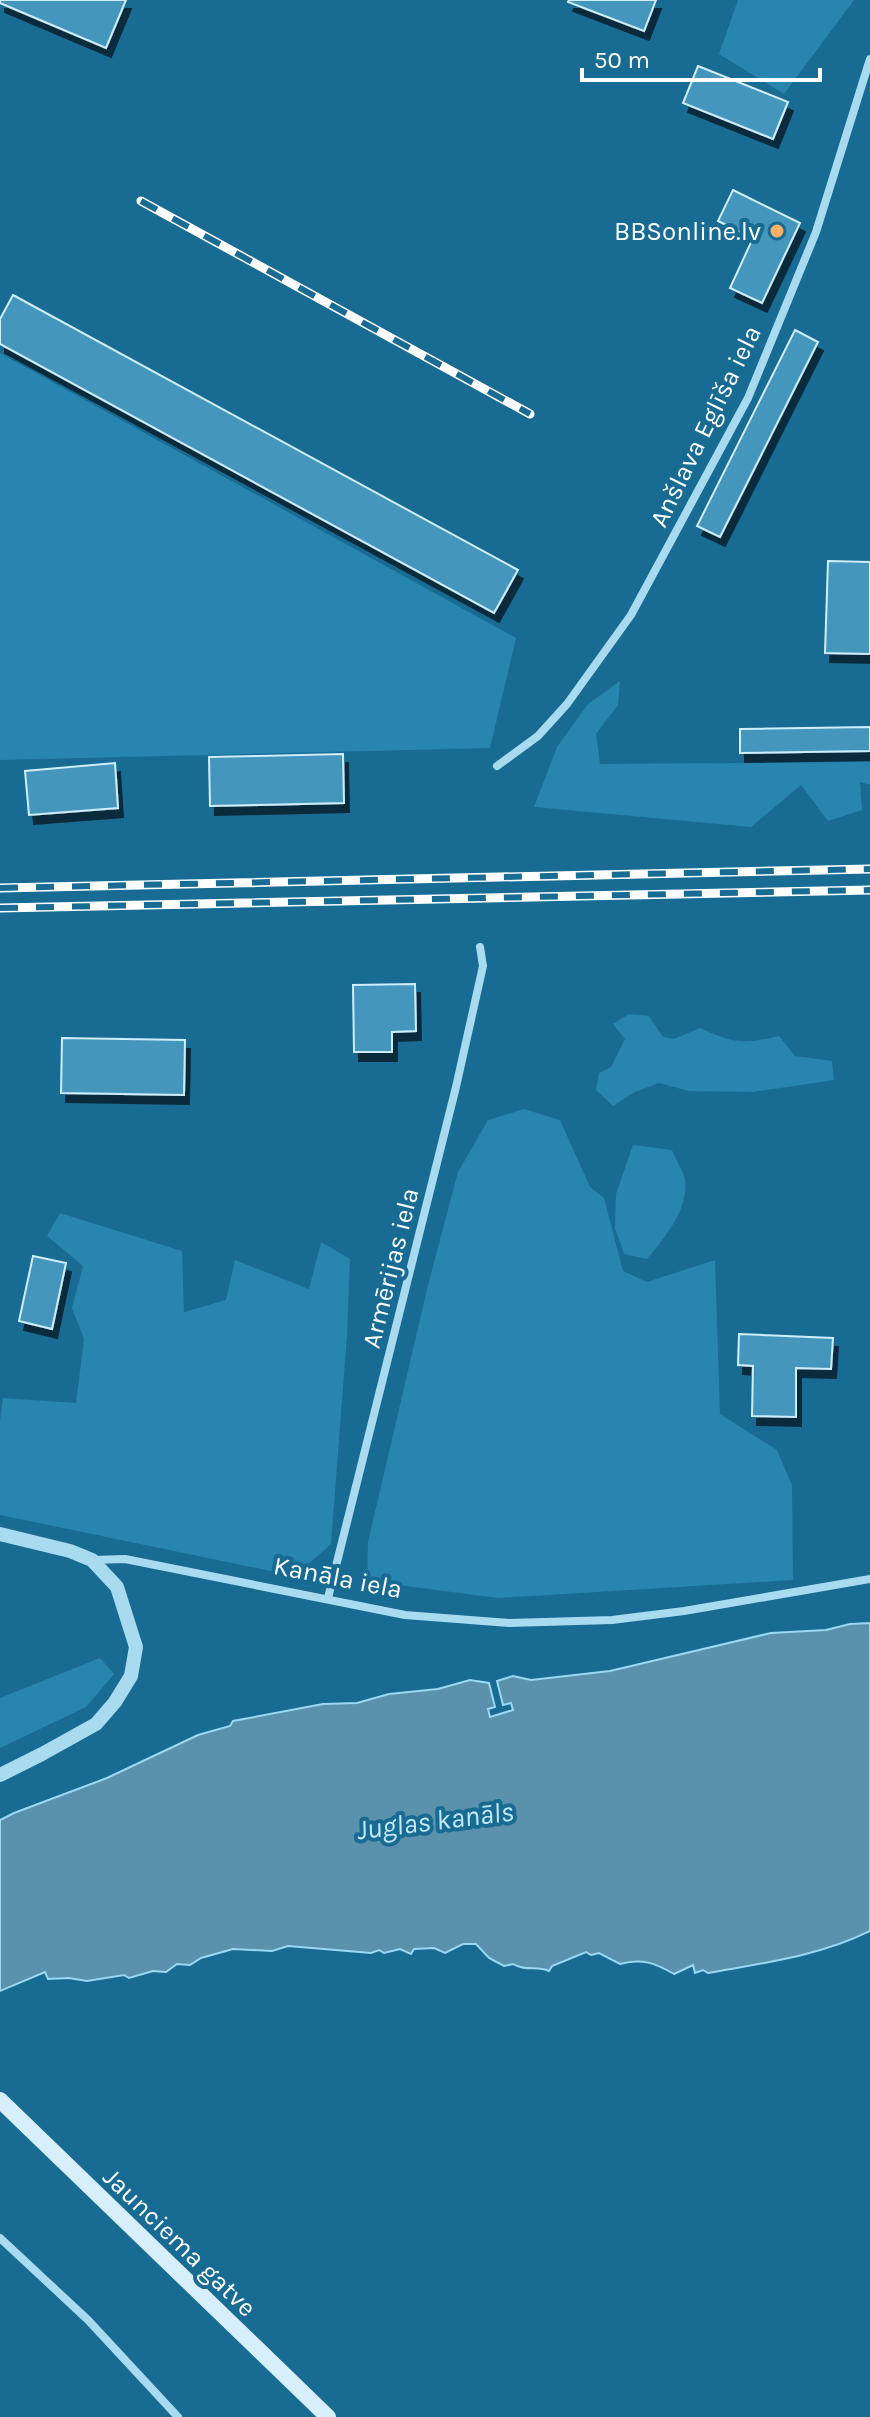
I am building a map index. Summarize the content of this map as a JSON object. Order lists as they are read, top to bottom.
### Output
{
  "streets": {
    "main road": ["Jaunciema gatve"],
    "street": ["Anšlava Eglīša iela", "Armērijas iela", "Kanāla iela"]
  },
  "crossings": [
    ["Armērijas iela", "Kanāla iela"]
  ],
  "water": ["Juglas kanāls"],
  "places": ["BBSonline.lv"],
  "scale_bar": "50 m"
}
